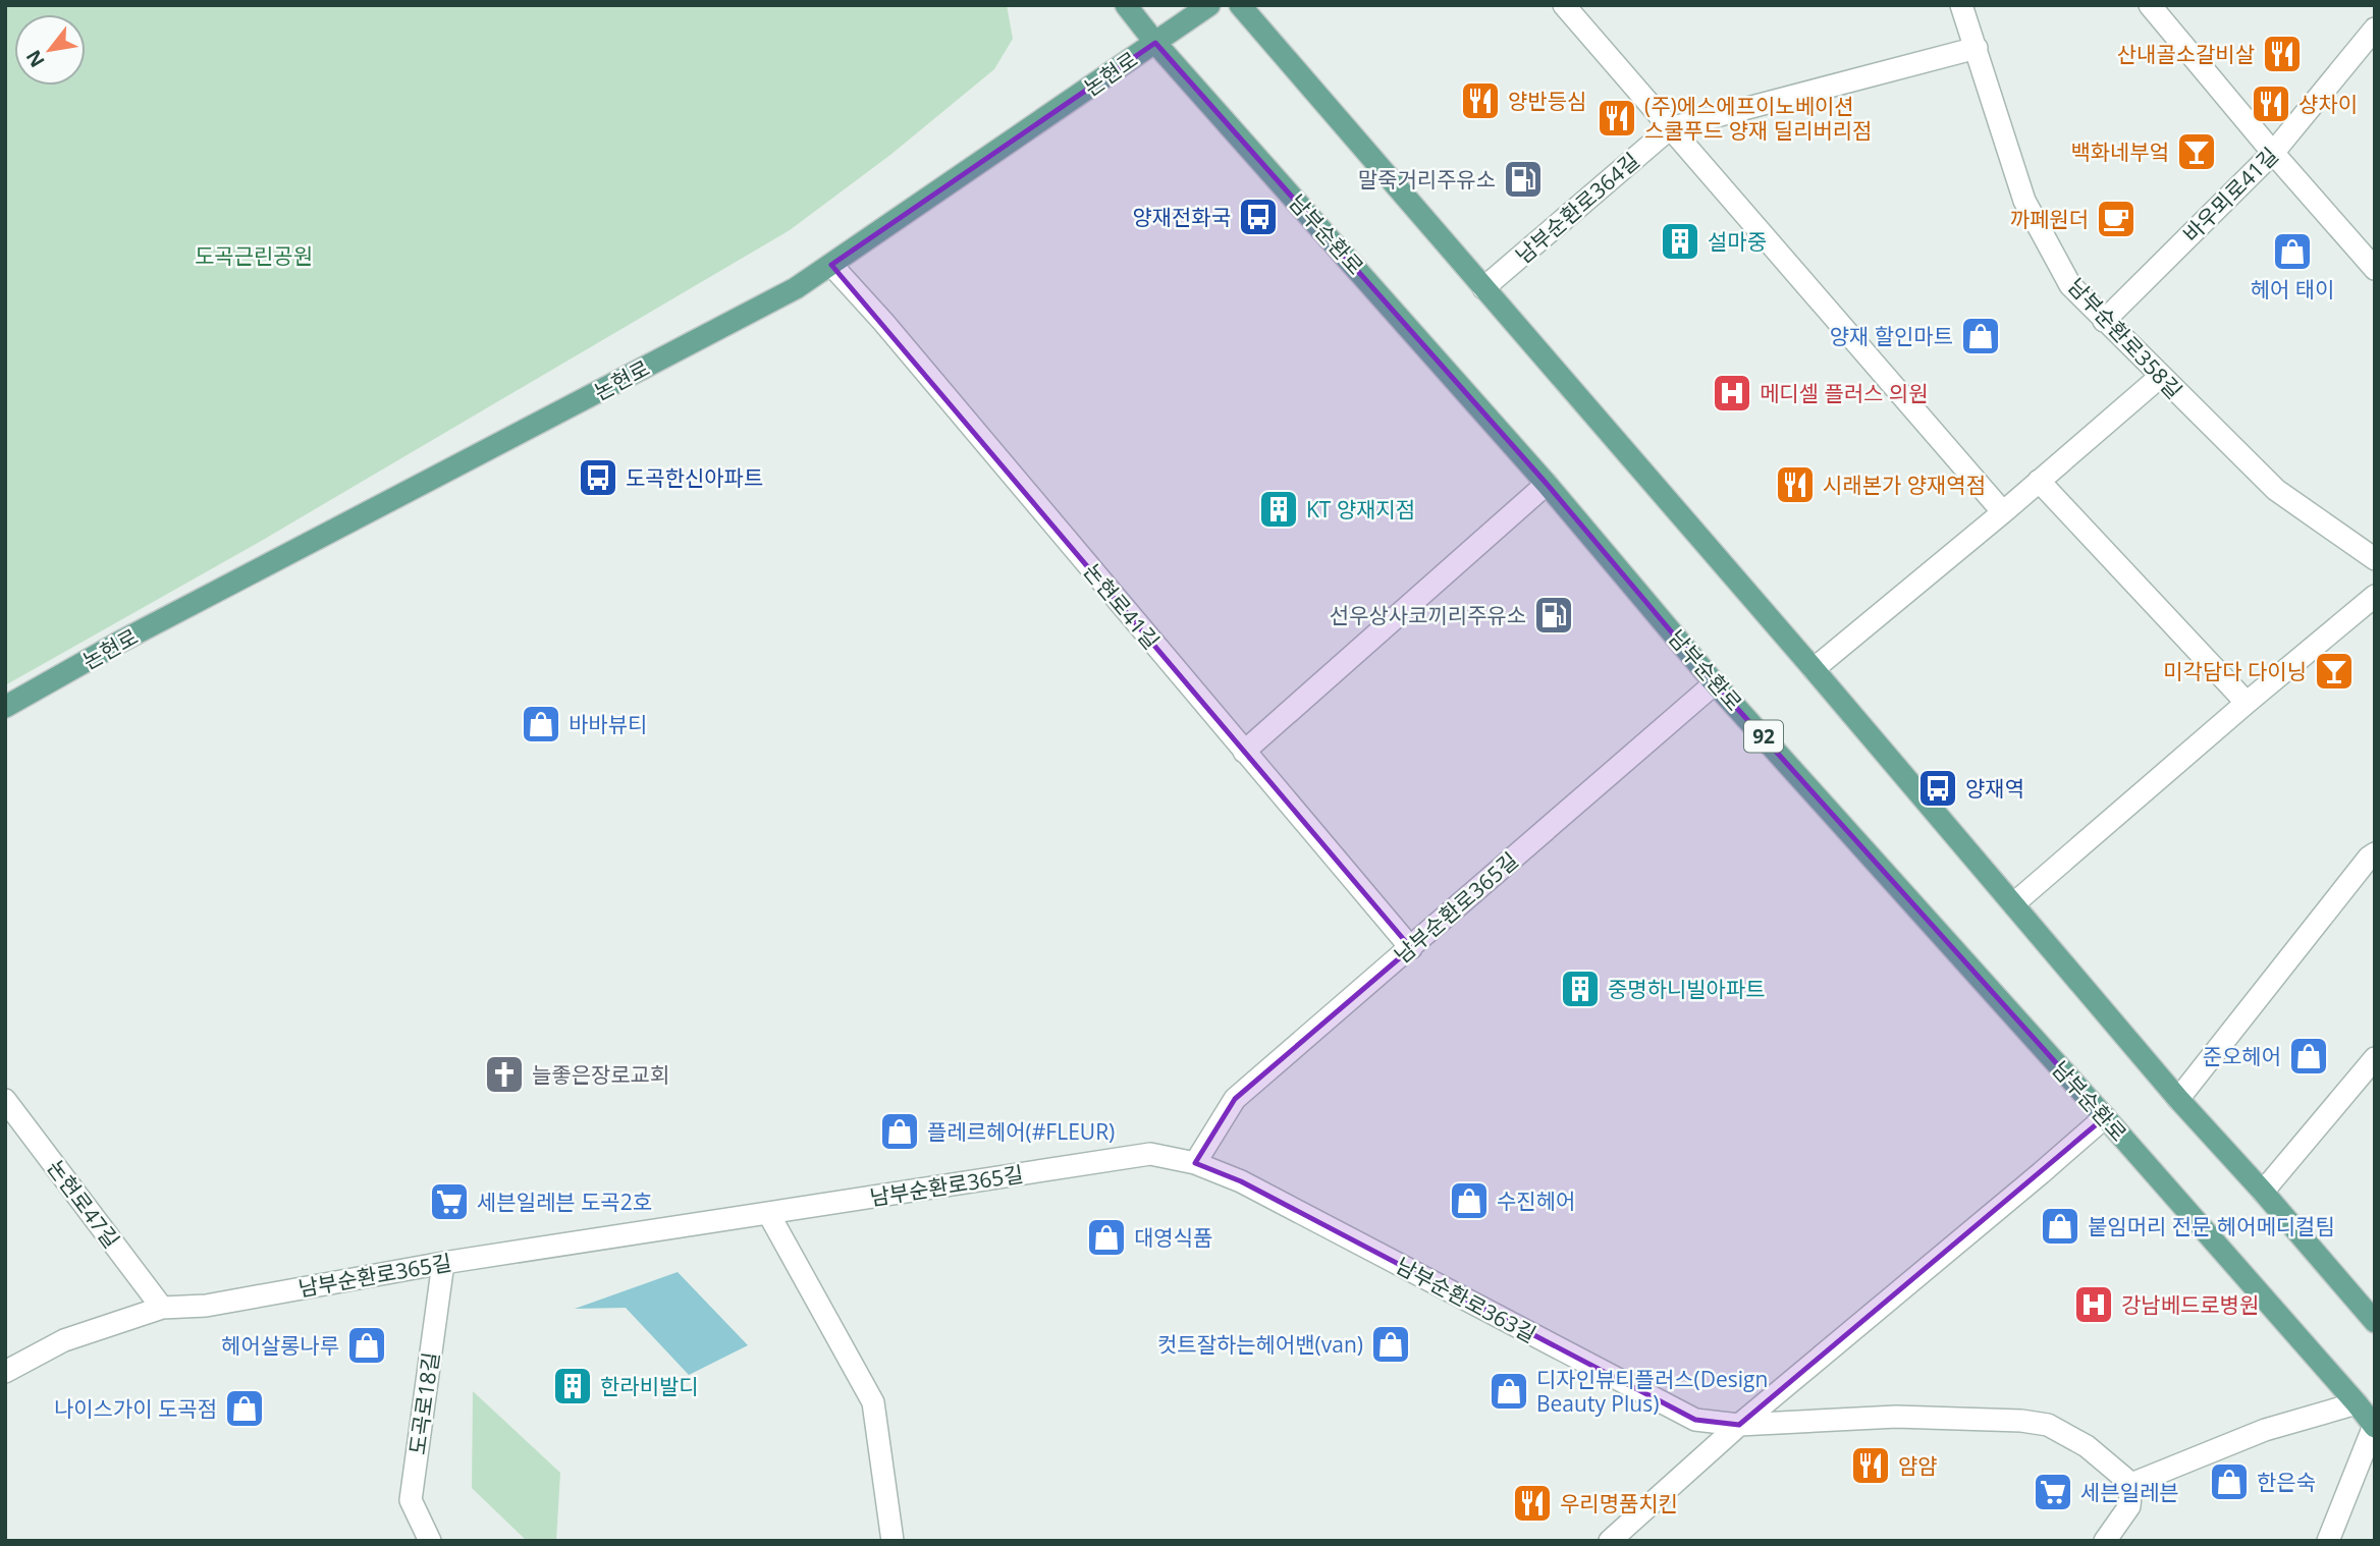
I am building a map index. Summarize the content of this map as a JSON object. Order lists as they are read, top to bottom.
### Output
{
  "streets": {
    "main road": ["논현로", "남부순환로", "92"],
    "street": [
      "바우뫼로41길",
      "남부순환로364길",
      "남부순환로358길",
      "논현로41길",
      "남부순환로365길",
      "논현로47길",
      "남부순환로363길",
      "도곡로18길"
    ]
  },
  "crossings": [
    ["논현로", "남부순환로"],
    ["논현로", "논현로41길"],
    ["바우뫼로41길", "남부순환로358길"],
    ["남부순환로364길", "남부순환로358길"],
    ["남부순환로", "남부순환로365길"],
    ["논현로41길", "남부순환로365길"],
    ["남부순환로365길", "논현로47길"],
    ["남부순환로365길", "남부순환로363길"],
    ["남부순환로365길", "도곡로18길"]
  ],
  "parks": ["도곡근린공원"],
  "places": {
    "restaurant": [
      "산내골소갈비살",
      "양반등심",
      "샹차이",
      "(주)에스에프이노베이션 스쿨푸드 양재 딜리버리점",
      "시래본가 양재역점",
      "얌얌",
      "우리명품치킨"
    ],
    "bar": ["백화네부엌", "미각담다 다이닝"],
    "fuel station": ["말죽거리주유소", "선우상사코끼리주유소"],
    "bus stop": ["양재전화국", "도곡한신아파트", "양재역"],
    "cafe": ["까페원더"],
    "building": [
      "설마중",
      "KT 양재지점",
      "중명하니빌아파트",
      "한라비발디"
    ],
    "shop": [
      "헤어 태이",
      "양재 할인마트",
      "바바뷰티",
      "준오헤어",
      "플레르헤어(#FLEUR)",
      "수진헤어",
      "붙임머리 전문 헤어메디컬팀",
      "대영식품",
      "컷트잘하는헤어밴(van)",
      "헤어살롱나루",
      "디자인뷰티플러스(Design Beauty Plus)",
      "나이스가이 도곡점",
      "한은숙"
    ],
    "hospital": ["메디셀 플러스 의원", "강남베드로병원"],
    "church": ["늘좋은장로교회"],
    "supermarket": ["세븐일레븐 도곡2호", "세븐일레븐"]
  },
  "north": "bottom left"
}
